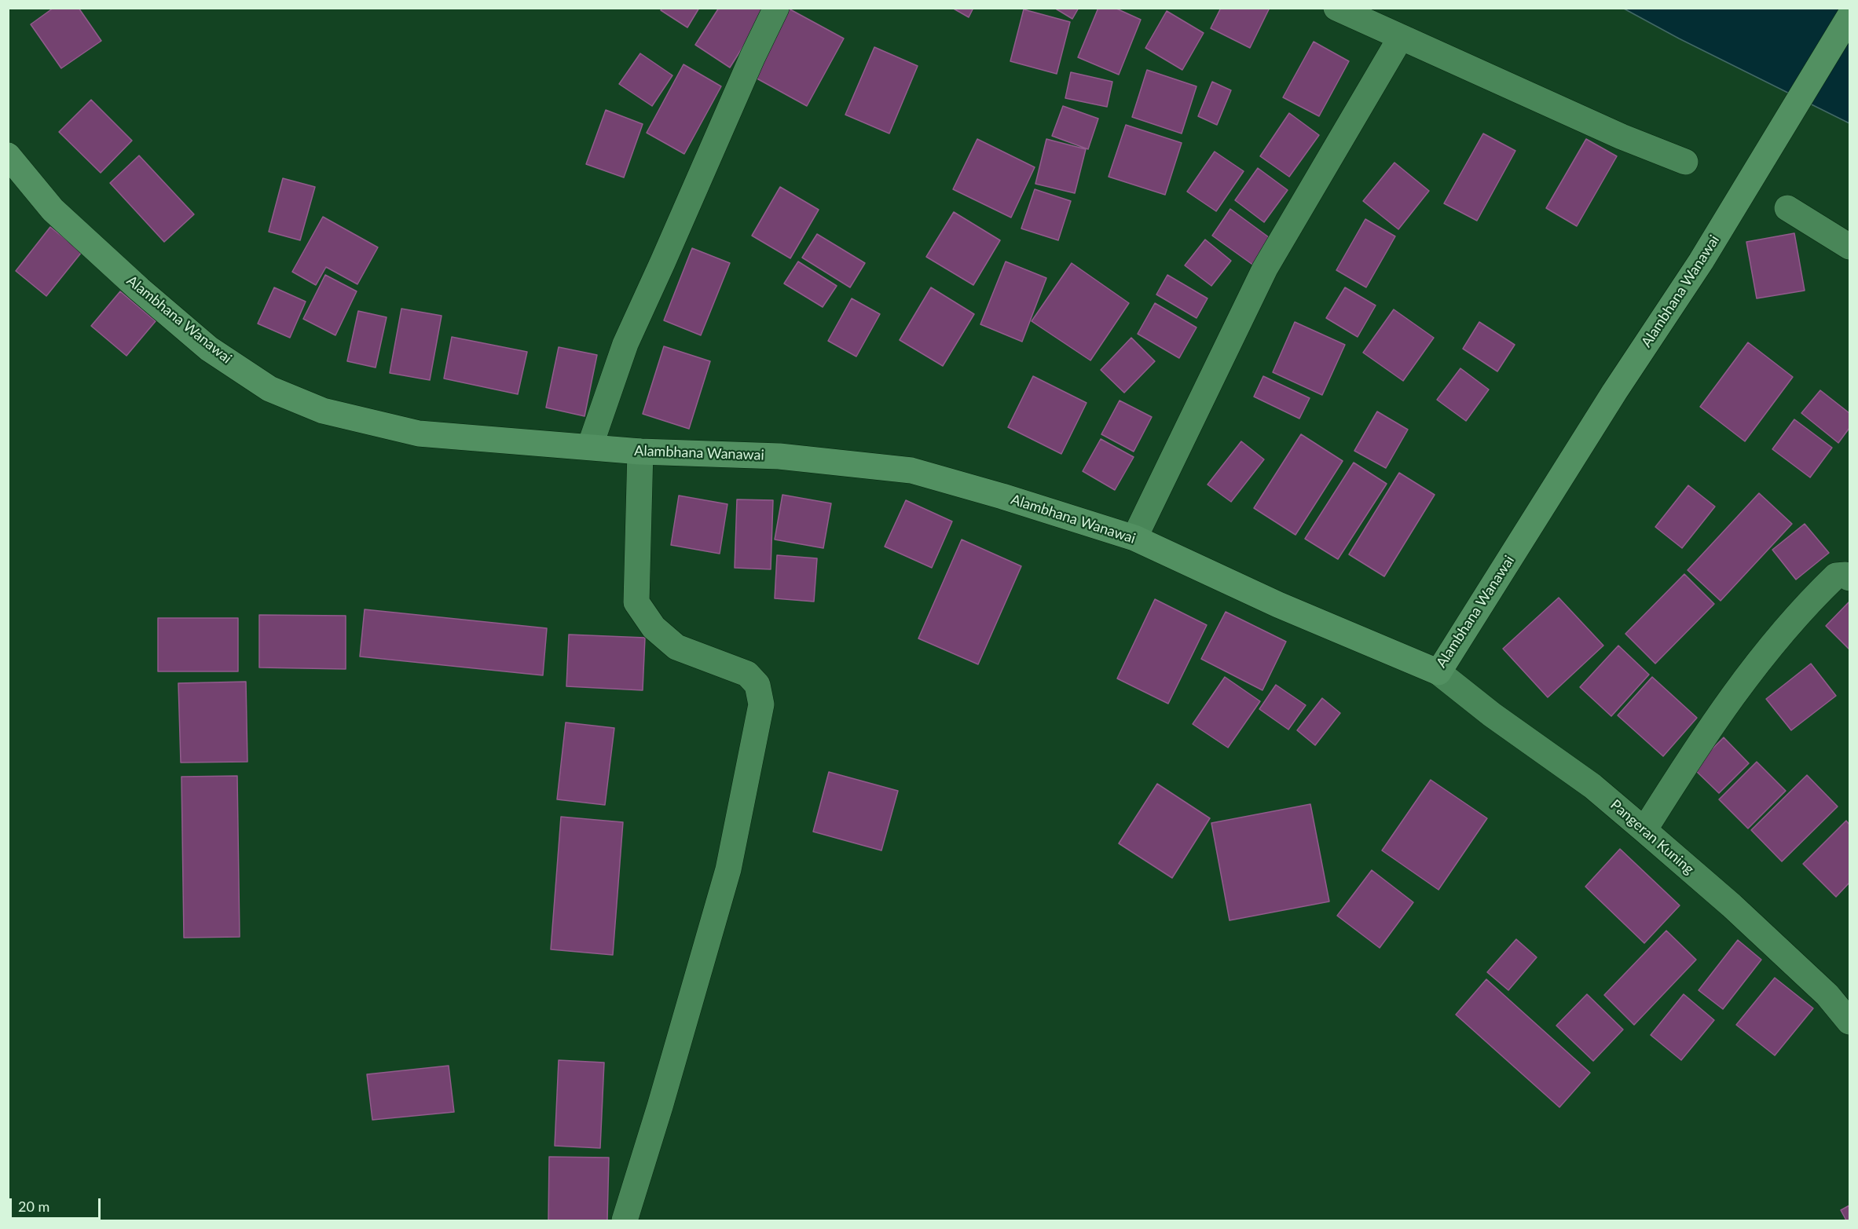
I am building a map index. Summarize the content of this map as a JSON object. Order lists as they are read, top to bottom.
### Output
{
  "streets": {
    "main road": ["Alambhana Wanawai"],
    "street": ["Pangeran Kuning"]
  },
  "crossings": [
    ["Alambhana Wanawai", "Pangeran Kuning"]
  ],
  "scale_bar": "20 m"
}
